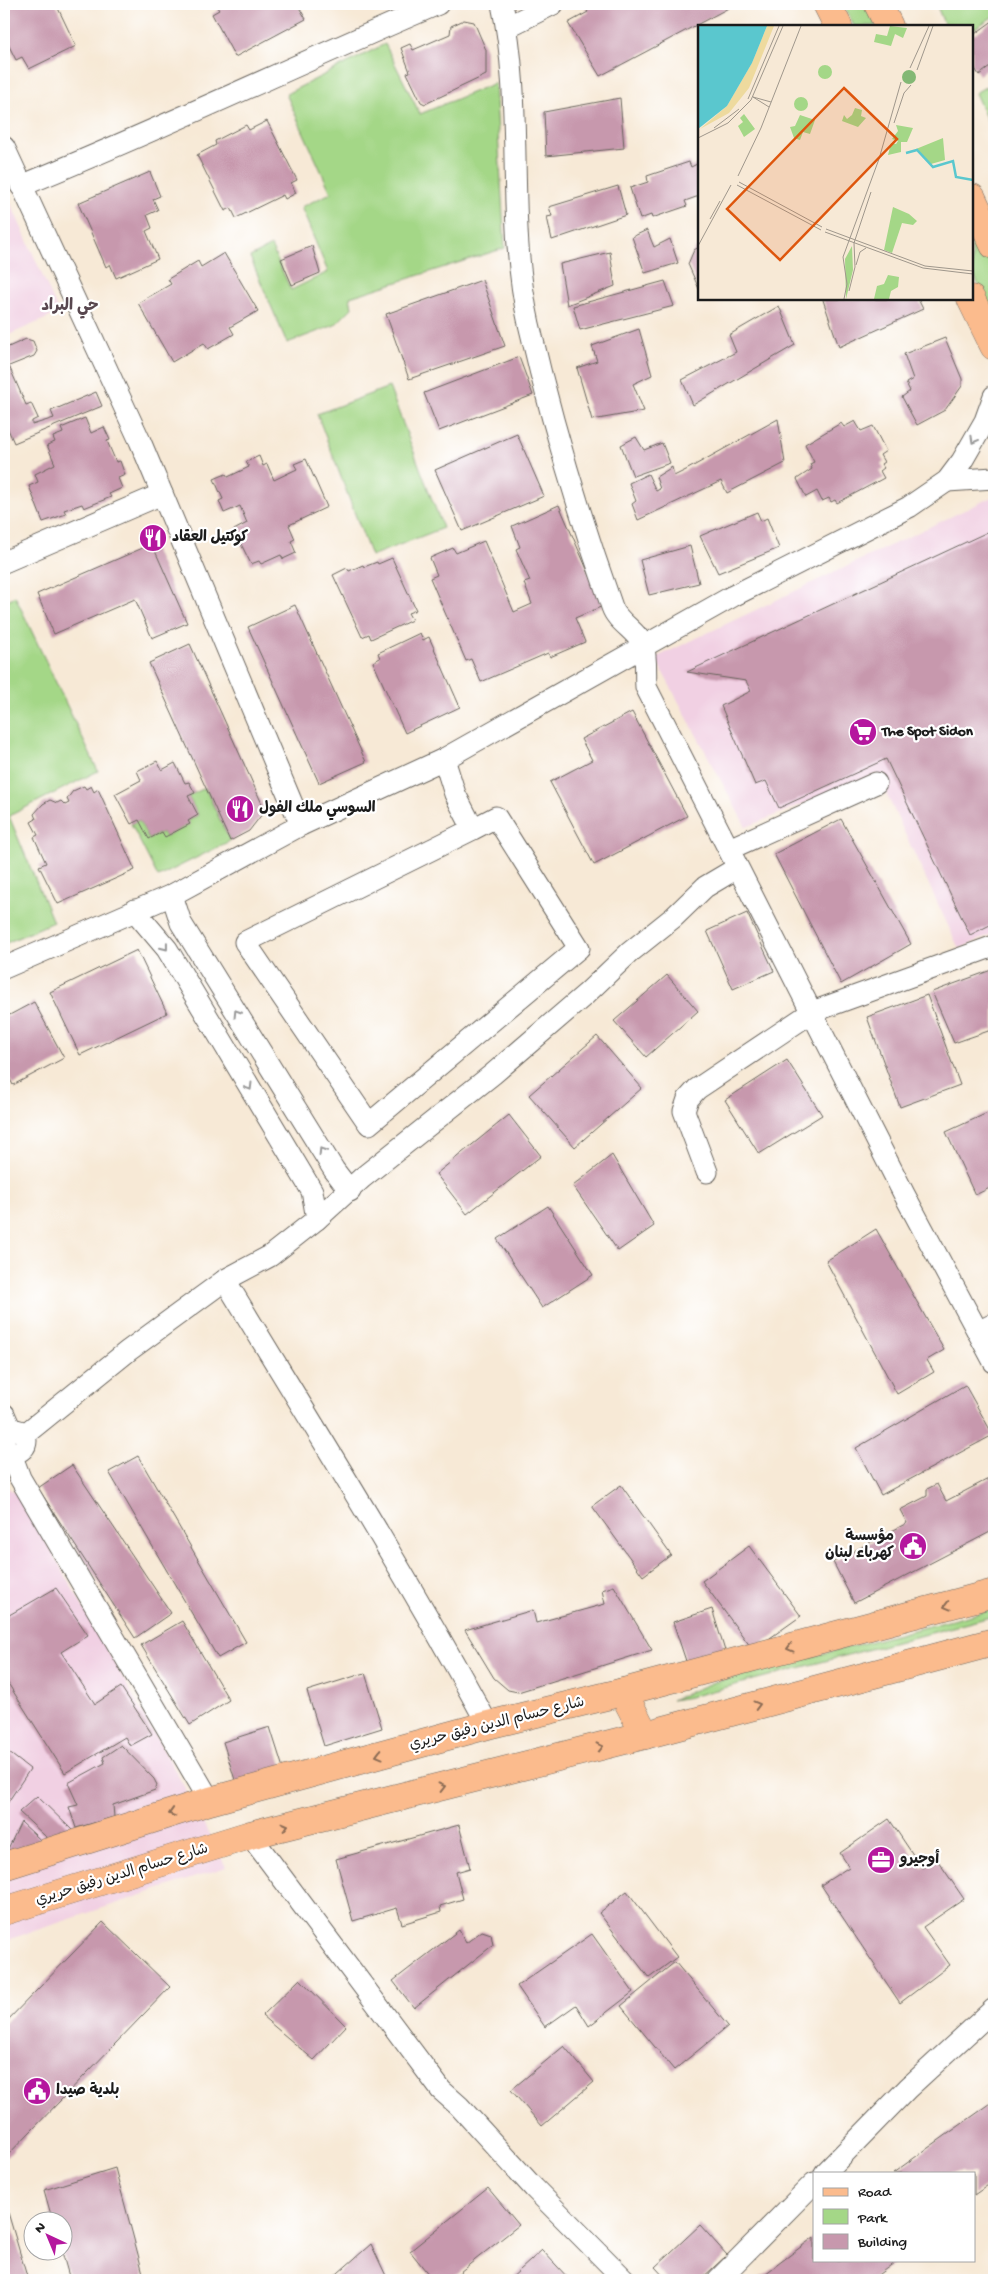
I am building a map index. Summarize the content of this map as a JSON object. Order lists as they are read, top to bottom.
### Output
{
  "streets": {
    "main road": ["شارع حسام الدين رفيق حريري"]
  },
  "districts": ["حي البراد"],
  "places": {
    "restaurant": ["كوكتيل العقاد", "السوسي ملك الفول"],
    "supermarket": ["The Spot Sidon"],
    "public building": ["مؤسسة كهرباء لبنان", "بلدية صيدا"],
    "office": ["أوجيرو"]
  },
  "legend": ["Road", "Park", "Building"],
  "north": "top left"
}
